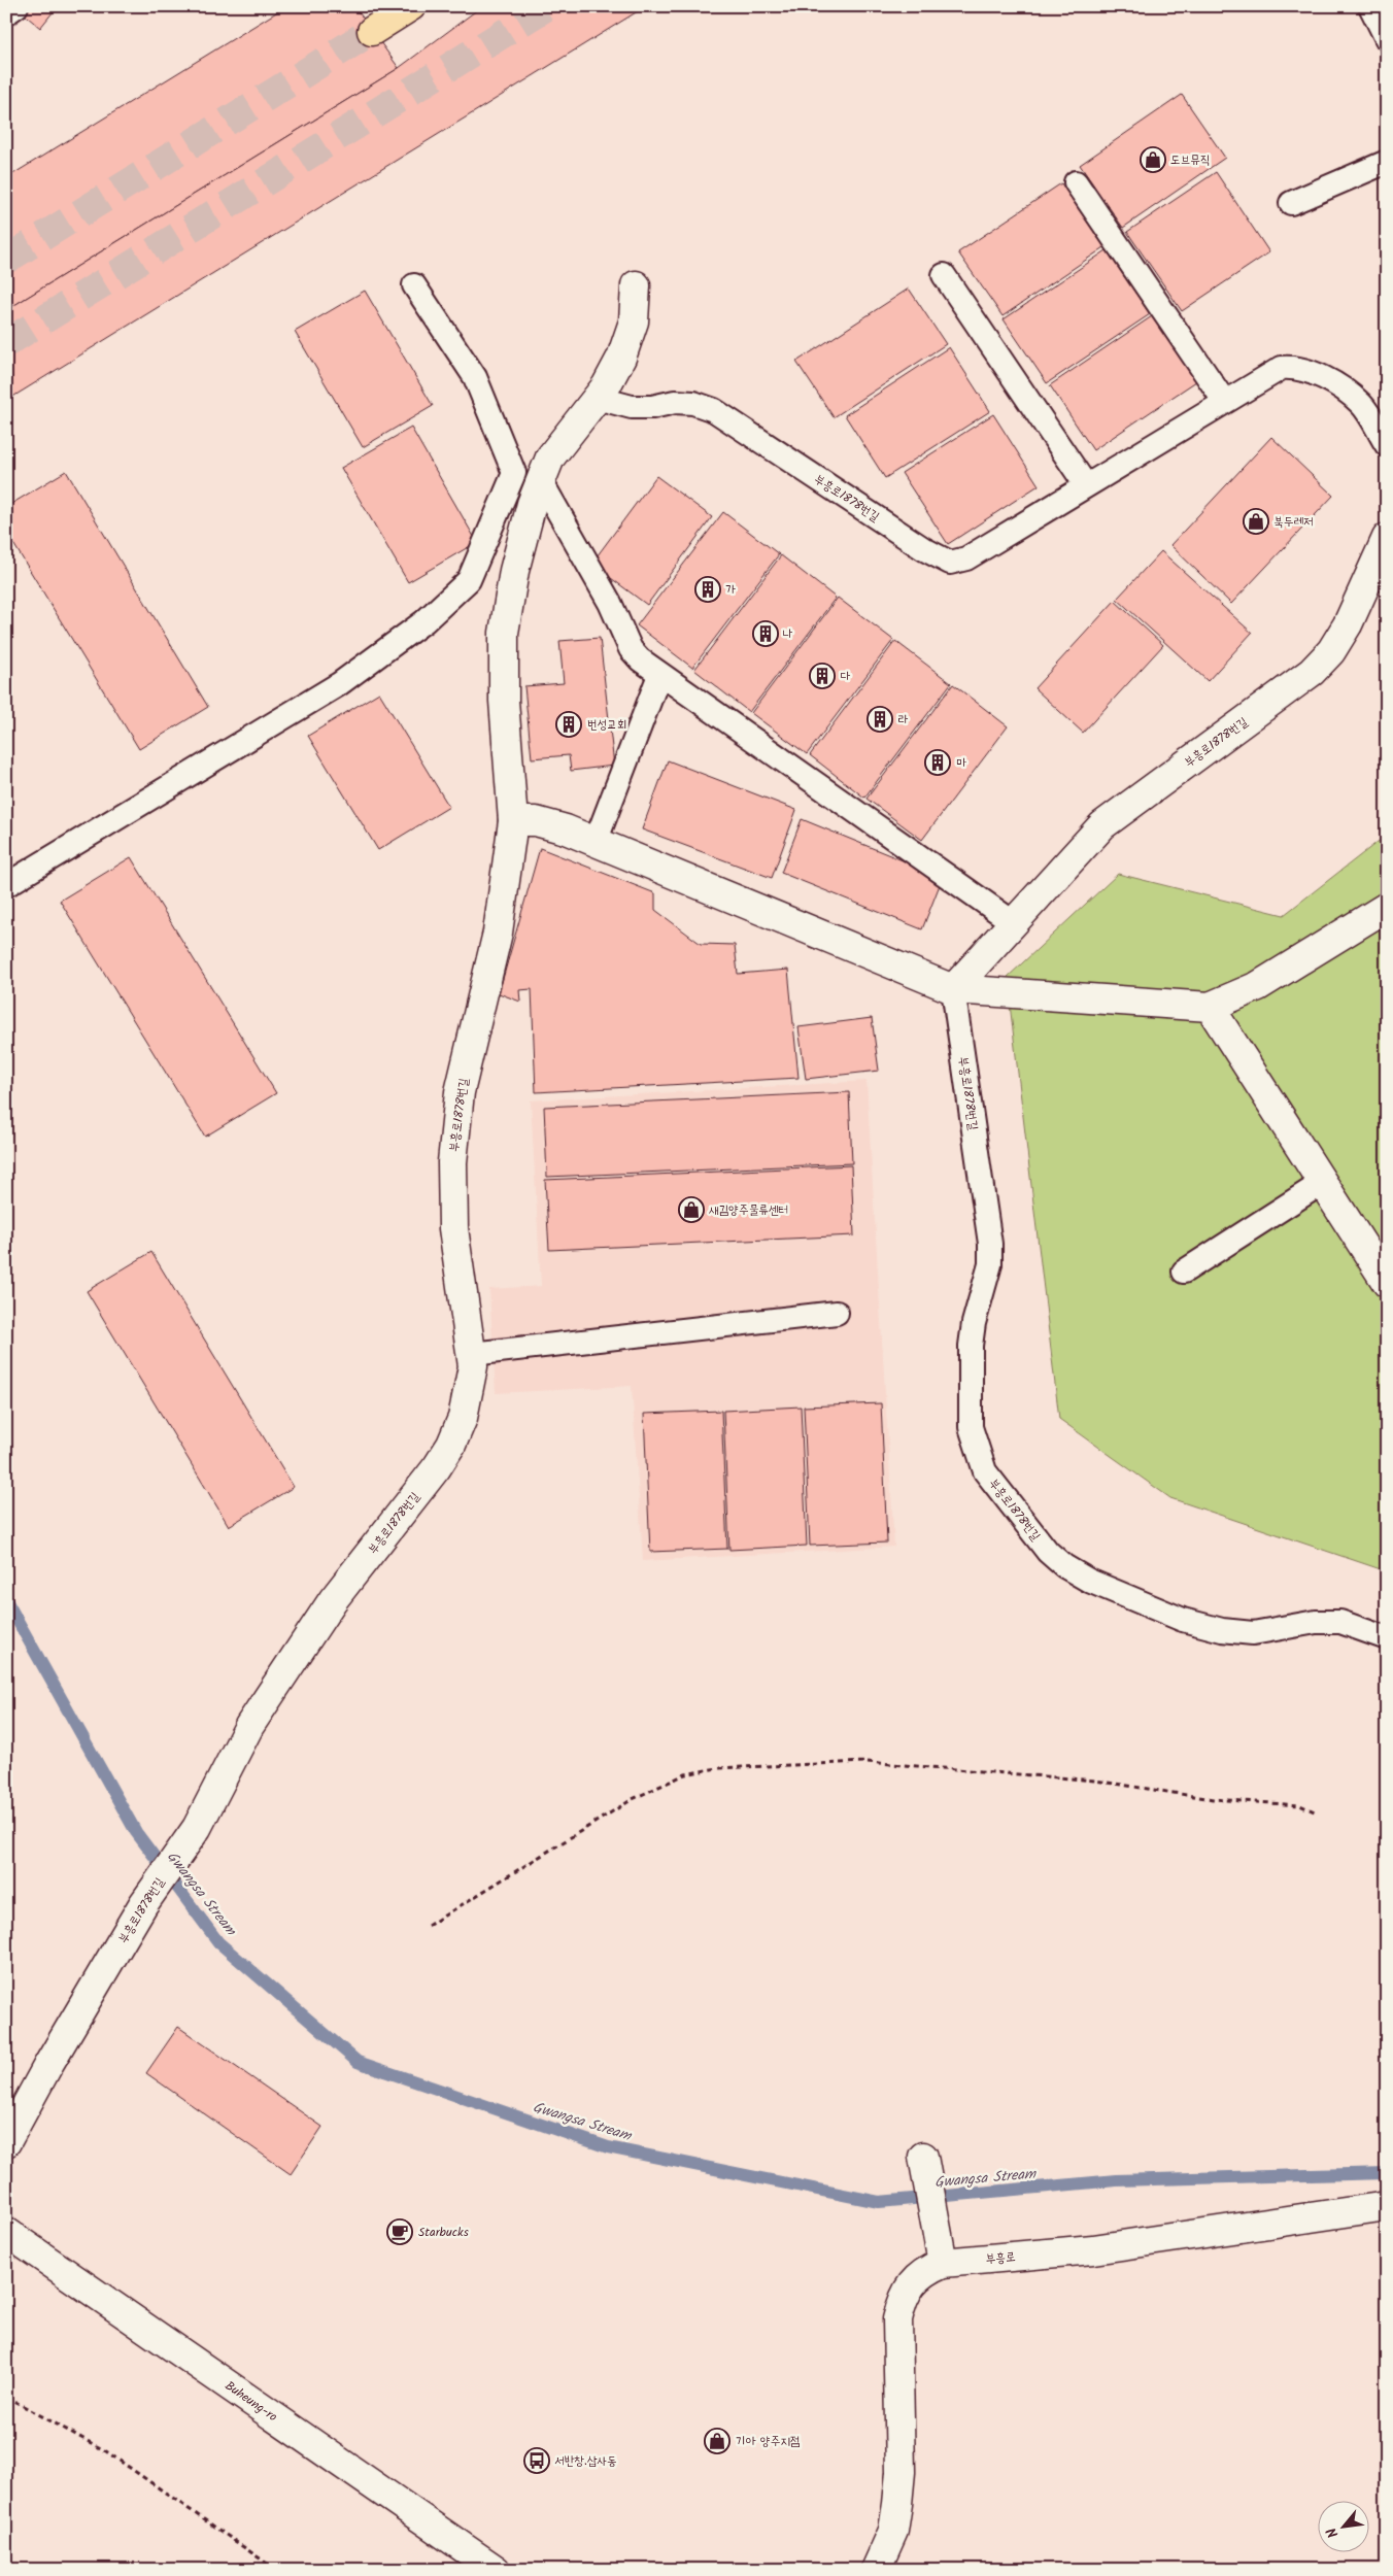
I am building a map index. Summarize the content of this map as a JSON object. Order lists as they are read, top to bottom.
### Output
{
  "streets": {
    "street": ["부흥로1878번길", "부흥로", "Buheung-ro"]
  },
  "water": ["Gwangsa Stream"],
  "places": {
    "shop": [
      "도브뮤직",
      "북두레저",
      "새김양주물류센터",
      "기아 양주지점"
    ],
    "building": [
      "가",
      "나",
      "다",
      "라",
      "번성교회",
      "마"
    ],
    "cafe": ["Starbucks"],
    "bus stop": ["서반창.삽사동"]
  },
  "north": "bottom left"
}
